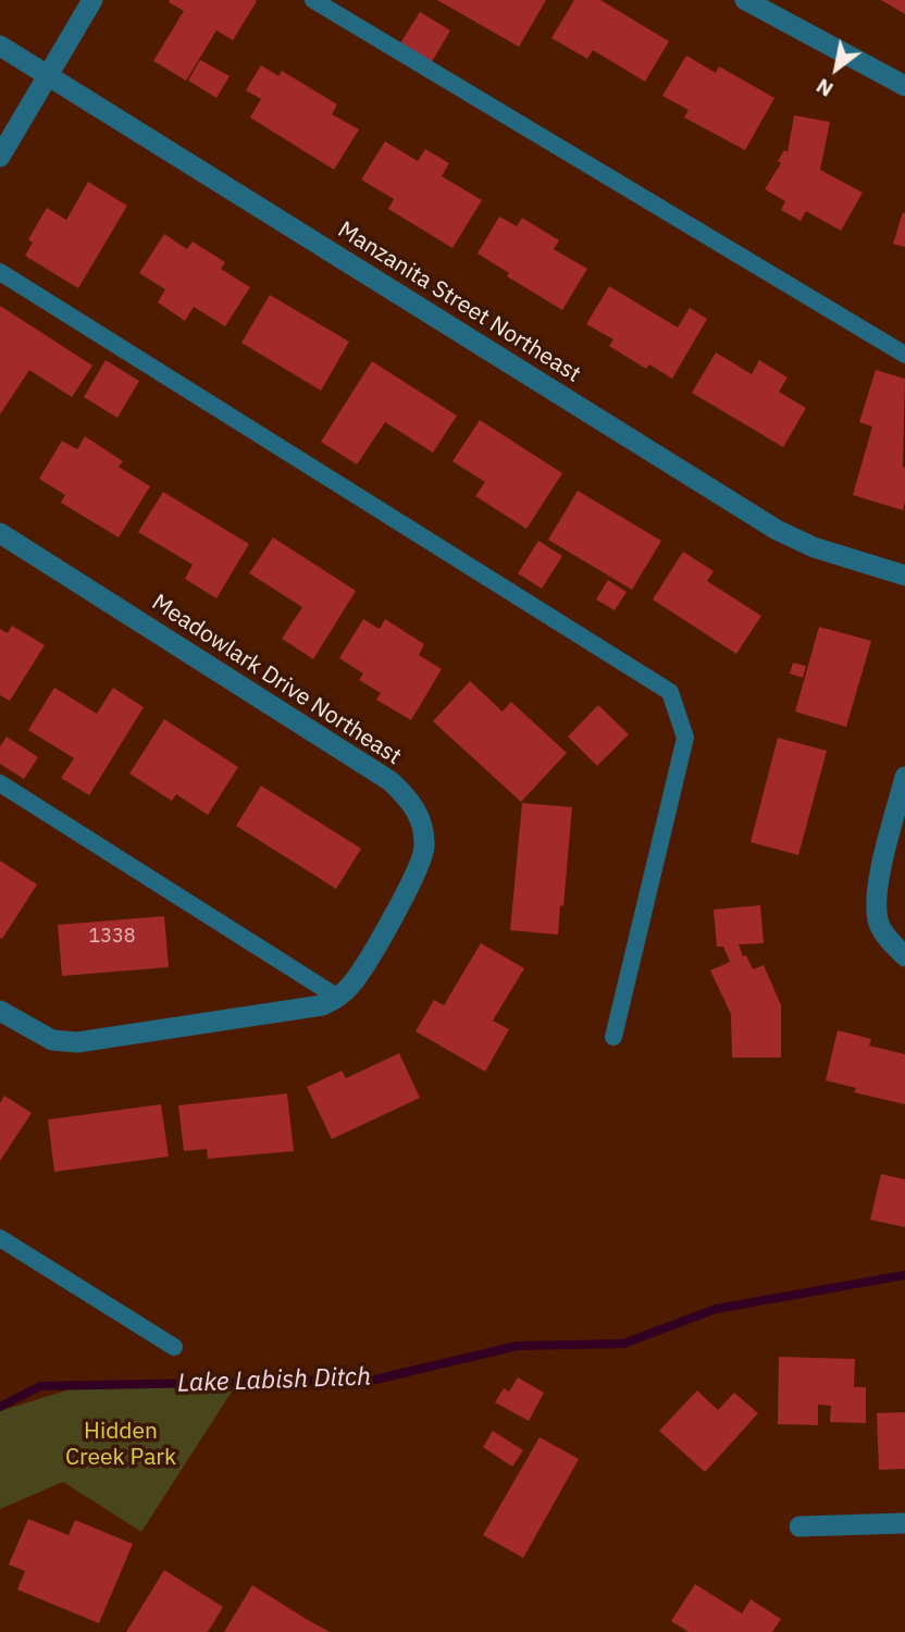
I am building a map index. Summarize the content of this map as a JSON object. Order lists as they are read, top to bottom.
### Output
{
  "streets": {
    "street": ["Manzanita Street Northeast", "Meadowlark Drive Northeast"]
  },
  "water": ["Lake Labish Ditch"],
  "parks": ["Hidden Creek Park"],
  "house_numbers": ["1338"],
  "north": "bottom left"
}
